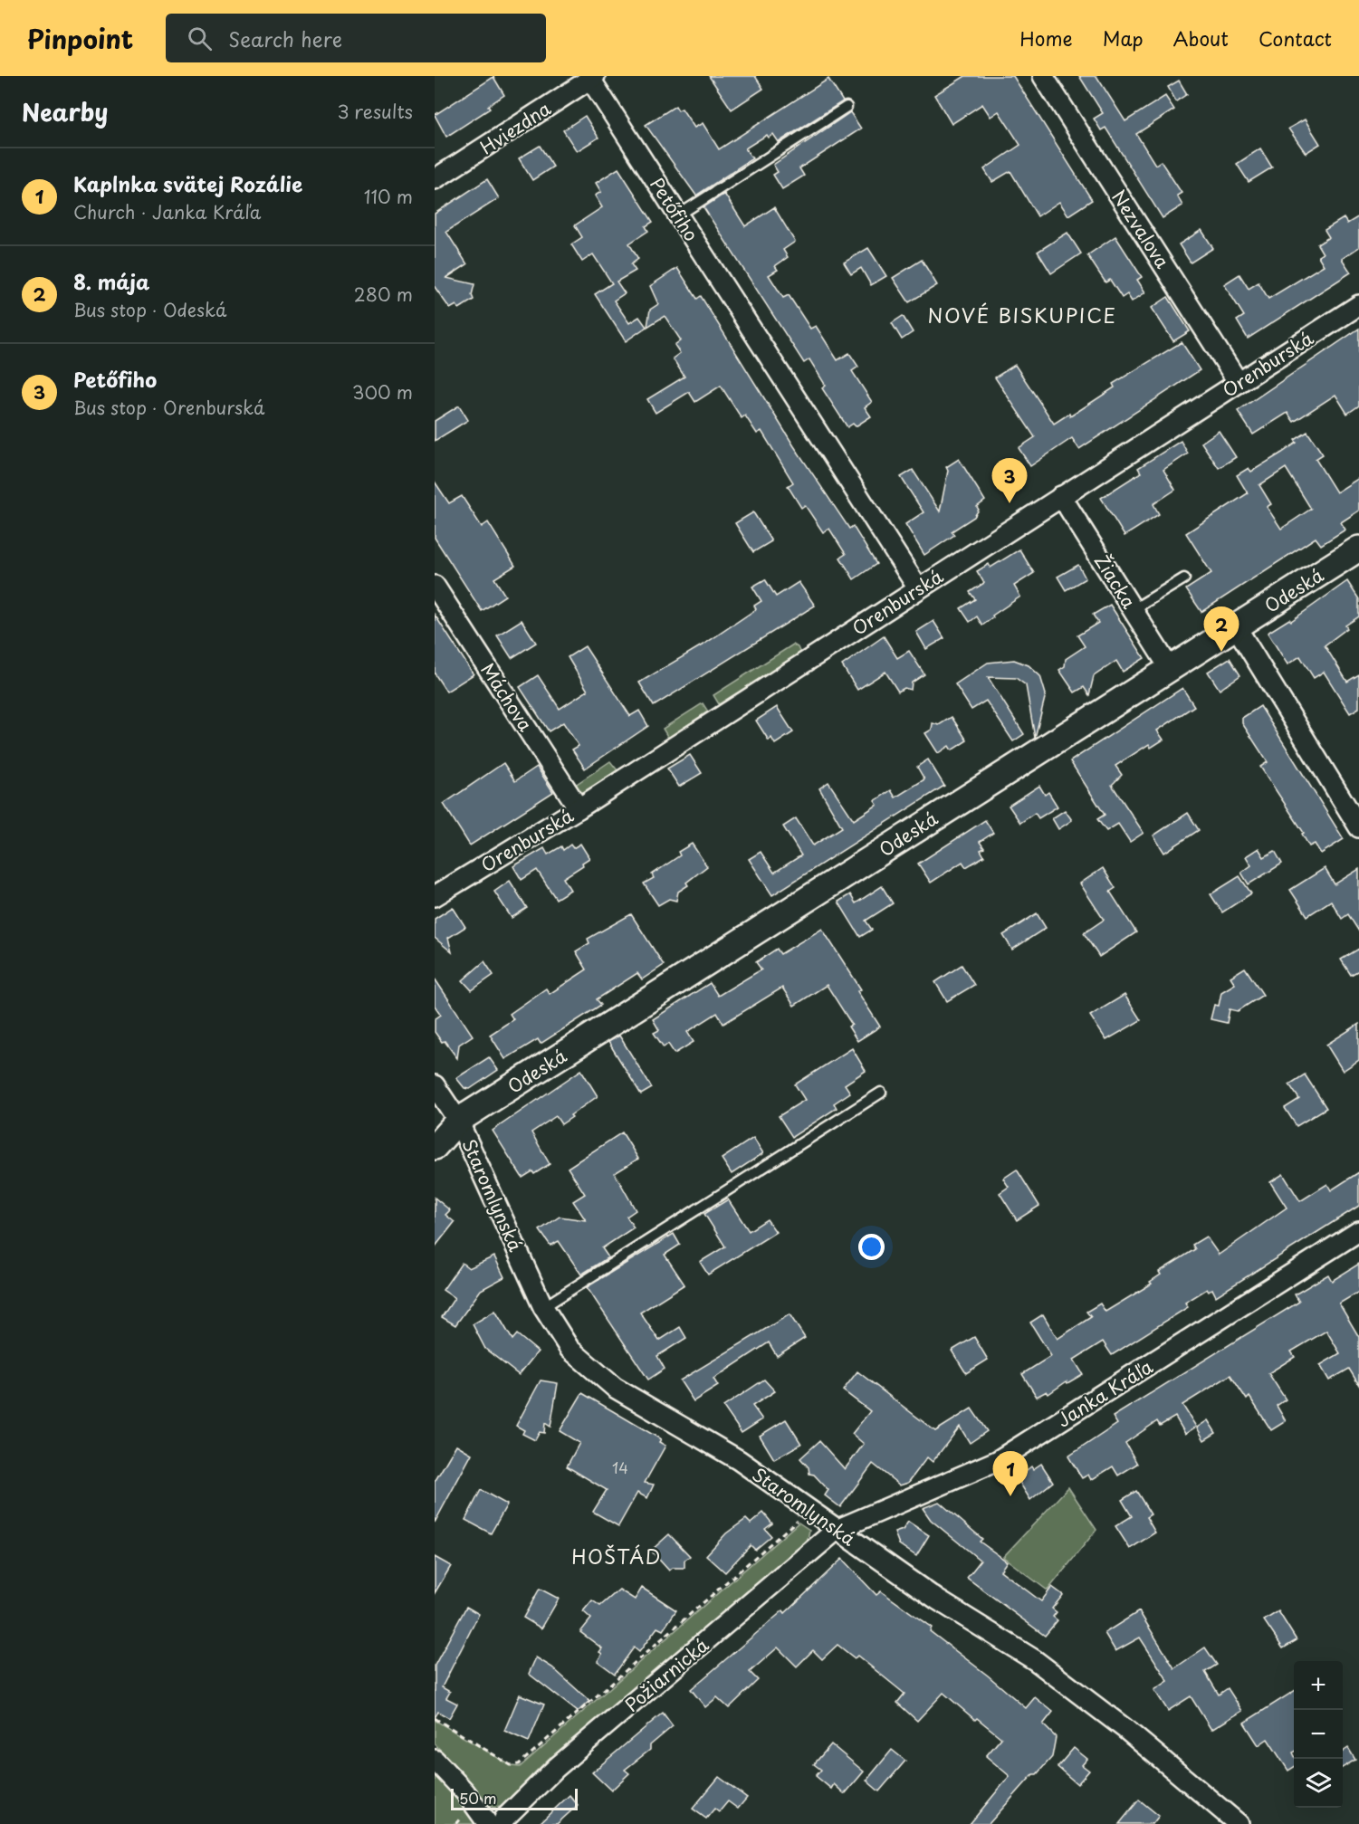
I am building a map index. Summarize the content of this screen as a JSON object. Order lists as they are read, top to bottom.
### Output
{
  "streets": {
    "street": [
      "Hviezdna",
      "Petőfiho",
      "Nezvalova",
      "Orenburská",
      "Žiacka",
      "Odeská",
      "Máchova",
      "Staromlynská",
      "Janka Kráľa",
      "Požiarnická"
    ]
  },
  "crossings": [
    ["Hviezdna", "Petőfiho"],
    ["Petőfiho", "Orenburská"],
    ["Nezvalova", "Orenburská"],
    ["Orenburská", "Žiacka"],
    ["Orenburská", "Máchova"],
    ["Žiacka", "Odeská"],
    ["Odeská", "Staromlynská"],
    ["Staromlynská", "Janka Kráľa"],
    ["Staromlynská", "Požiarnická"],
    ["Janka Kráľa", "Požiarnická"]
  ],
  "districts": ["NOVÉ BISKUPICE", "HOŠTÁD"],
  "house_numbers": ["14"],
  "scale_bar": "50 m",
  "page": {
    "header": "Pinpoint",
    "search": "Search here",
    "nav": [
      "Home",
      "Map",
      "About",
      "Contact"
    ],
    "heading": ["Nearby", "3 results"],
    "list": [
      {
        "mark": "1",
        "name": "Kaplnka svätej Rozálie",
        "note": "Church · Janka Kráľa",
        "value": "110 m"
      },
      {
        "mark": "2",
        "name": "8. mája",
        "note": "Bus stop · Odeská",
        "value": "280 m"
      },
      {
        "mark": "3",
        "name": "Petőfiho",
        "note": "Bus stop · Orenburská",
        "value": "300 m"
      }
    ],
    "pins": ["3", "2", "1"],
    "map_buttons": ["+", "−"],
    "scale": "50 m"
  }
}
